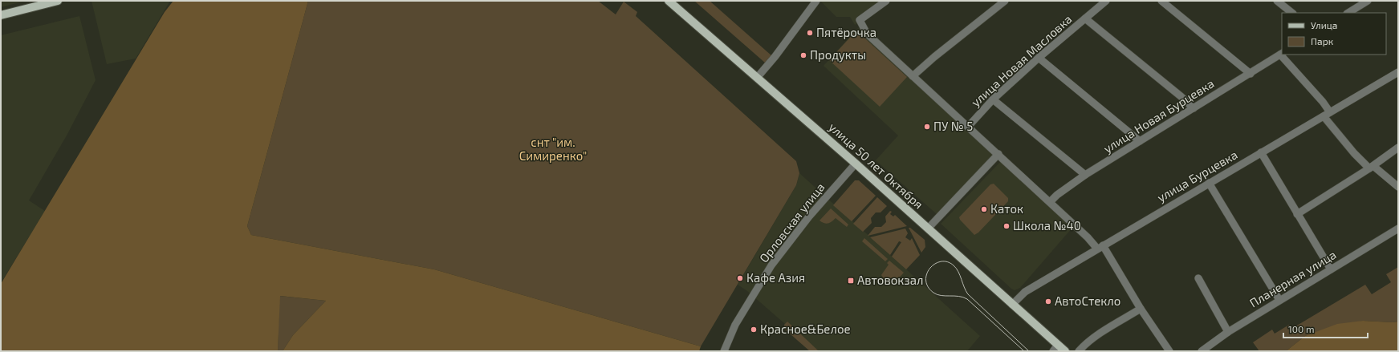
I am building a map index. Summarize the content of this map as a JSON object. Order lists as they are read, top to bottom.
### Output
{
  "streets": {
    "main road": ["улица 50 лет Октября"],
    "street": [
      "улица Новая Масловка",
      "улица Новая Бурцевка",
      "улица Бурцевка",
      "Орловская улица",
      "Планерная улица"
    ]
  },
  "crossings": [
    ["улица 50 лет Октября", "улица Бурцевка"],
    ["улица 50 лет Октября", "Орловская улица"]
  ],
  "parks": ["снт \"им. Симиренко\""],
  "places": {
    "other": [
      "Пятёрочка",
      "Продукты",
      "ПУ № 5",
      "Каток",
      "Школа №40",
      "Кафе Азия",
      "АвтоСтекло",
      "Красное&Белое"
    ],
    "transit": ["Автовокзал"]
  },
  "legend": ["Улица", "Парк"],
  "scale_bar": "100 m"
}
